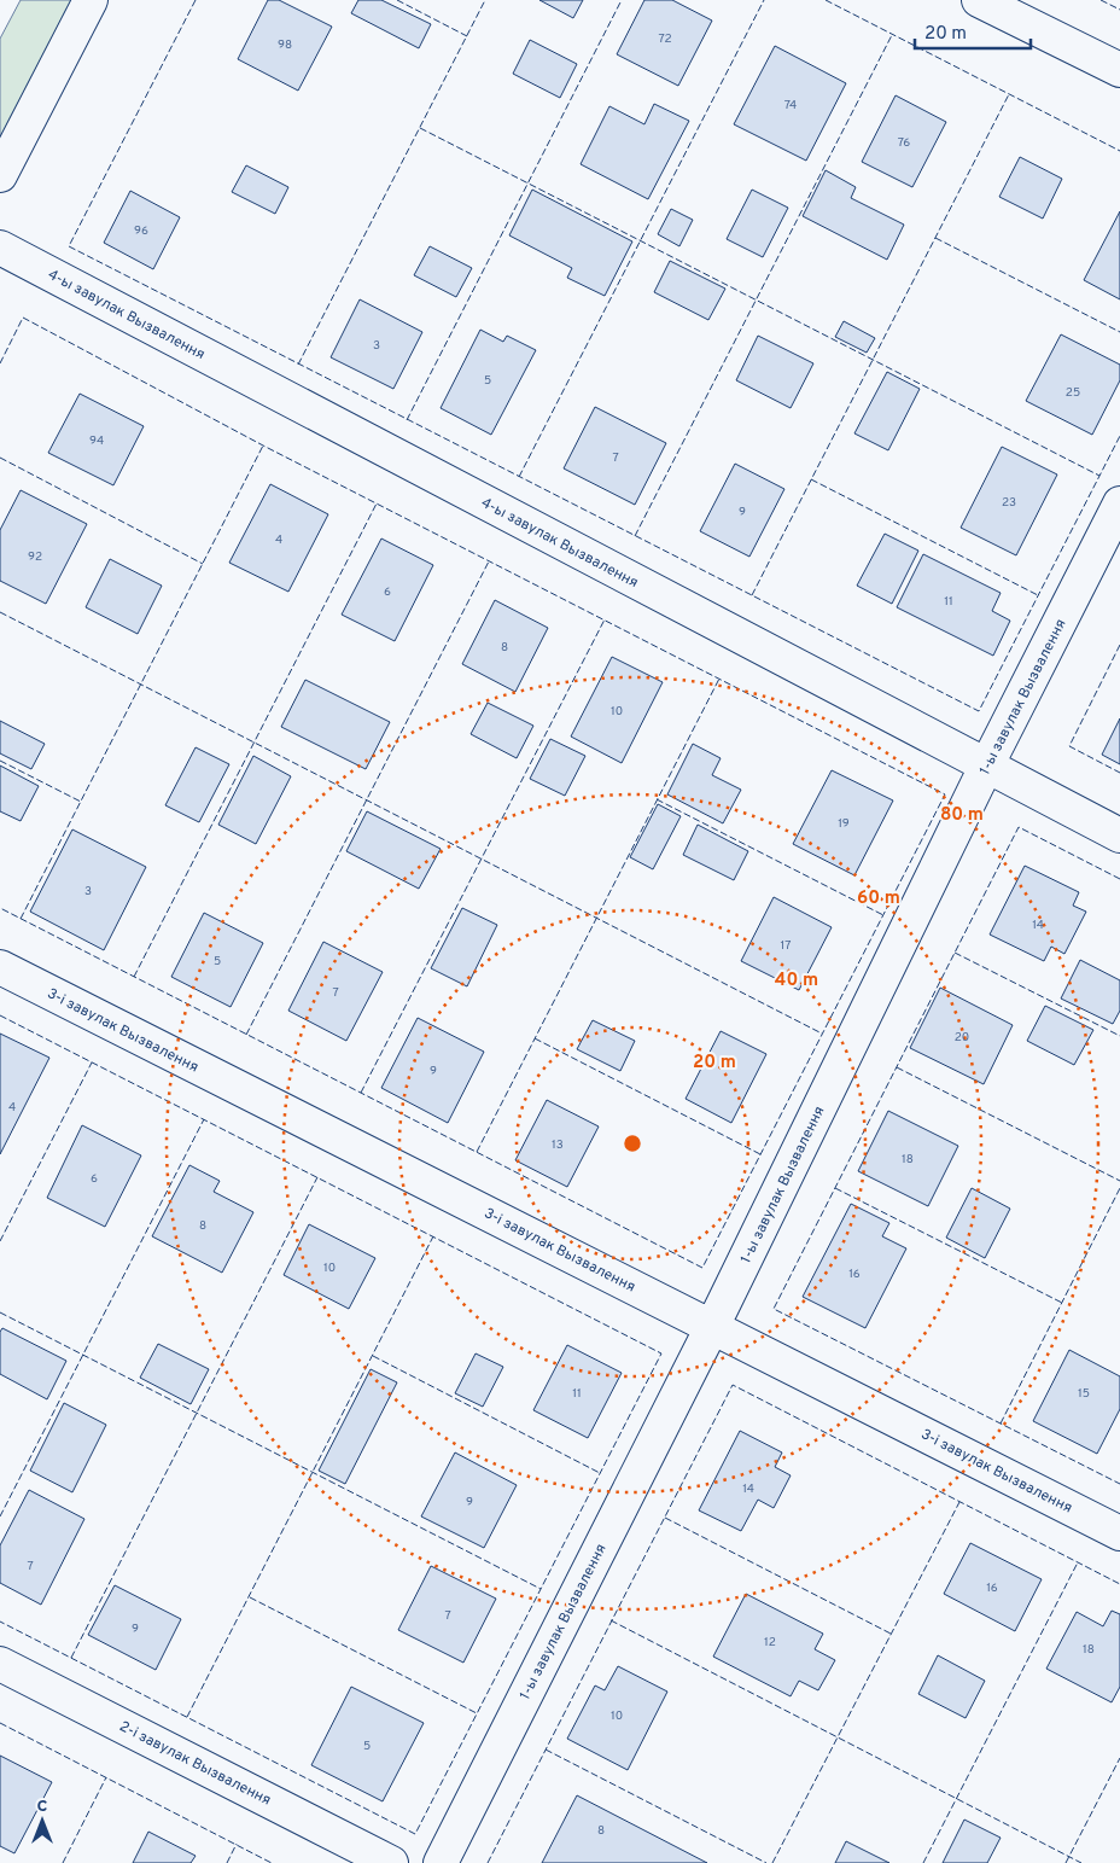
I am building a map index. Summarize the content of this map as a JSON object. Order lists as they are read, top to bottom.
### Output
{
  "streets": {
    "street": [
      "4-ы завулак Вызвалення",
      "1-ы завулак Вызвалення",
      "3-і завулак Вызвалення",
      "2-і завулак Вызвалення"
    ]
  },
  "crossings": [
    ["4-ы завулак Вызвалення", "1-ы завулак Вызвалення"],
    ["1-ы завулак Вызвалення", "3-і завулак Вызвалення"]
  ],
  "house_numbers": [
    "72",
    "98",
    "74",
    "76",
    "96",
    "3",
    "5",
    "25",
    "94",
    "7",
    "23",
    "9",
    "4",
    "92",
    "6",
    "11",
    "8",
    "10",
    "19",
    "3",
    "14",
    "17",
    "5",
    "7",
    "20",
    "9",
    "4",
    "13",
    "18",
    "6",
    "8",
    "10",
    "16",
    "11",
    "15",
    "14",
    "9",
    "7",
    "16",
    "7",
    "9",
    "12",
    "18",
    "10",
    "5",
    "8"
  ],
  "scale_bar": "20 m",
  "north": "top",
  "rings": [
    "80 m",
    "60 m",
    "40 m",
    "20 m"
  ]
}
